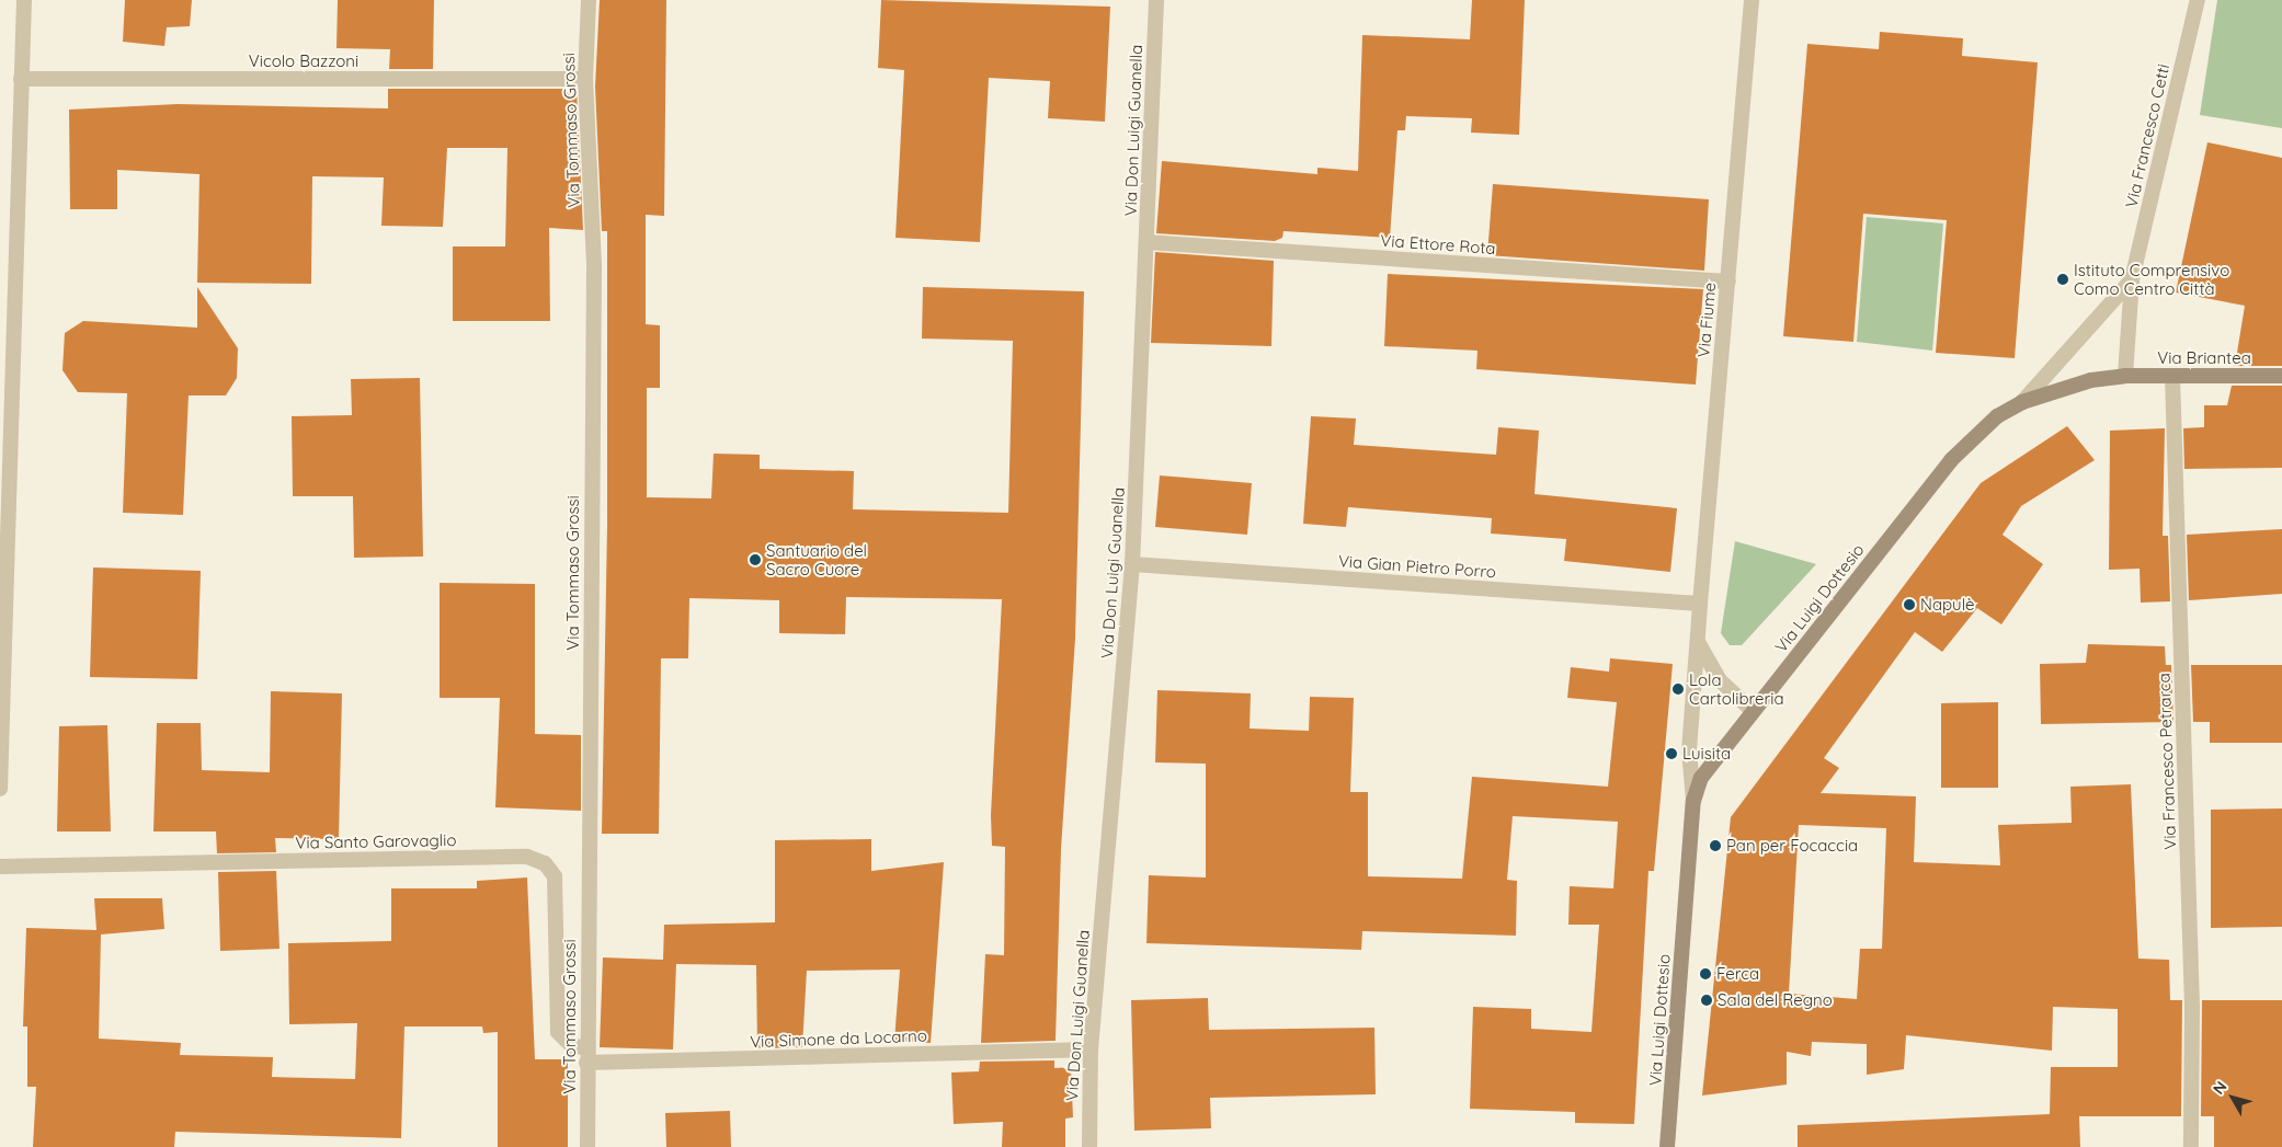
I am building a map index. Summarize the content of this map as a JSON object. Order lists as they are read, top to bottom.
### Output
{
  "streets": {
    "main road": ["Via Briantea", "Via Luigi Dottesio"],
    "street": [
      "Vicolo Bazzoni",
      "Via Tommaso Grossi",
      "Via Don Luigi Guanella",
      "Via Francesco Cetti",
      "Via Ettore Rota",
      "Via Fiume",
      "Via Gian Pietro Porro",
      "Via Francesco Petrarca",
      "Via Santo Garovaglio",
      "Via Simone da Locarno"
    ]
  },
  "crossings": [
    ["Vicolo Bazzoni", "Via Tommaso Grossi"],
    ["Via Tommaso Grossi", "Via Santo Garovaglio"],
    ["Via Tommaso Grossi", "Via Simone da Locarno"],
    ["Via Don Luigi Guanella", "Via Ettore Rota"],
    ["Via Don Luigi Guanella", "Via Gian Pietro Porro"],
    ["Via Don Luigi Guanella", "Via Simone da Locarno"],
    ["Via Francesco Cetti", "Via Briantea"],
    ["Via Francesco Cetti", "Via Luigi Dottesio"],
    ["Via Ettore Rota", "Via Fiume"],
    ["Via Fiume", "Via Gian Pietro Porro"],
    ["Via Fiume", "Via Luigi Dottesio"],
    ["Via Briantea", "Via Luigi Dottesio"],
    ["Via Briantea", "Via Francesco Petrarca"]
  ],
  "places": [
    "Istituto Comprensivo Como Centro Città",
    "Santuario del Sacro Cuore",
    "Napulè",
    "Lola Cartolibreria",
    "Luisita",
    "Pan per Focaccia",
    "Ferca",
    "Sala del Regno"
  ],
  "north": "top left"
}
